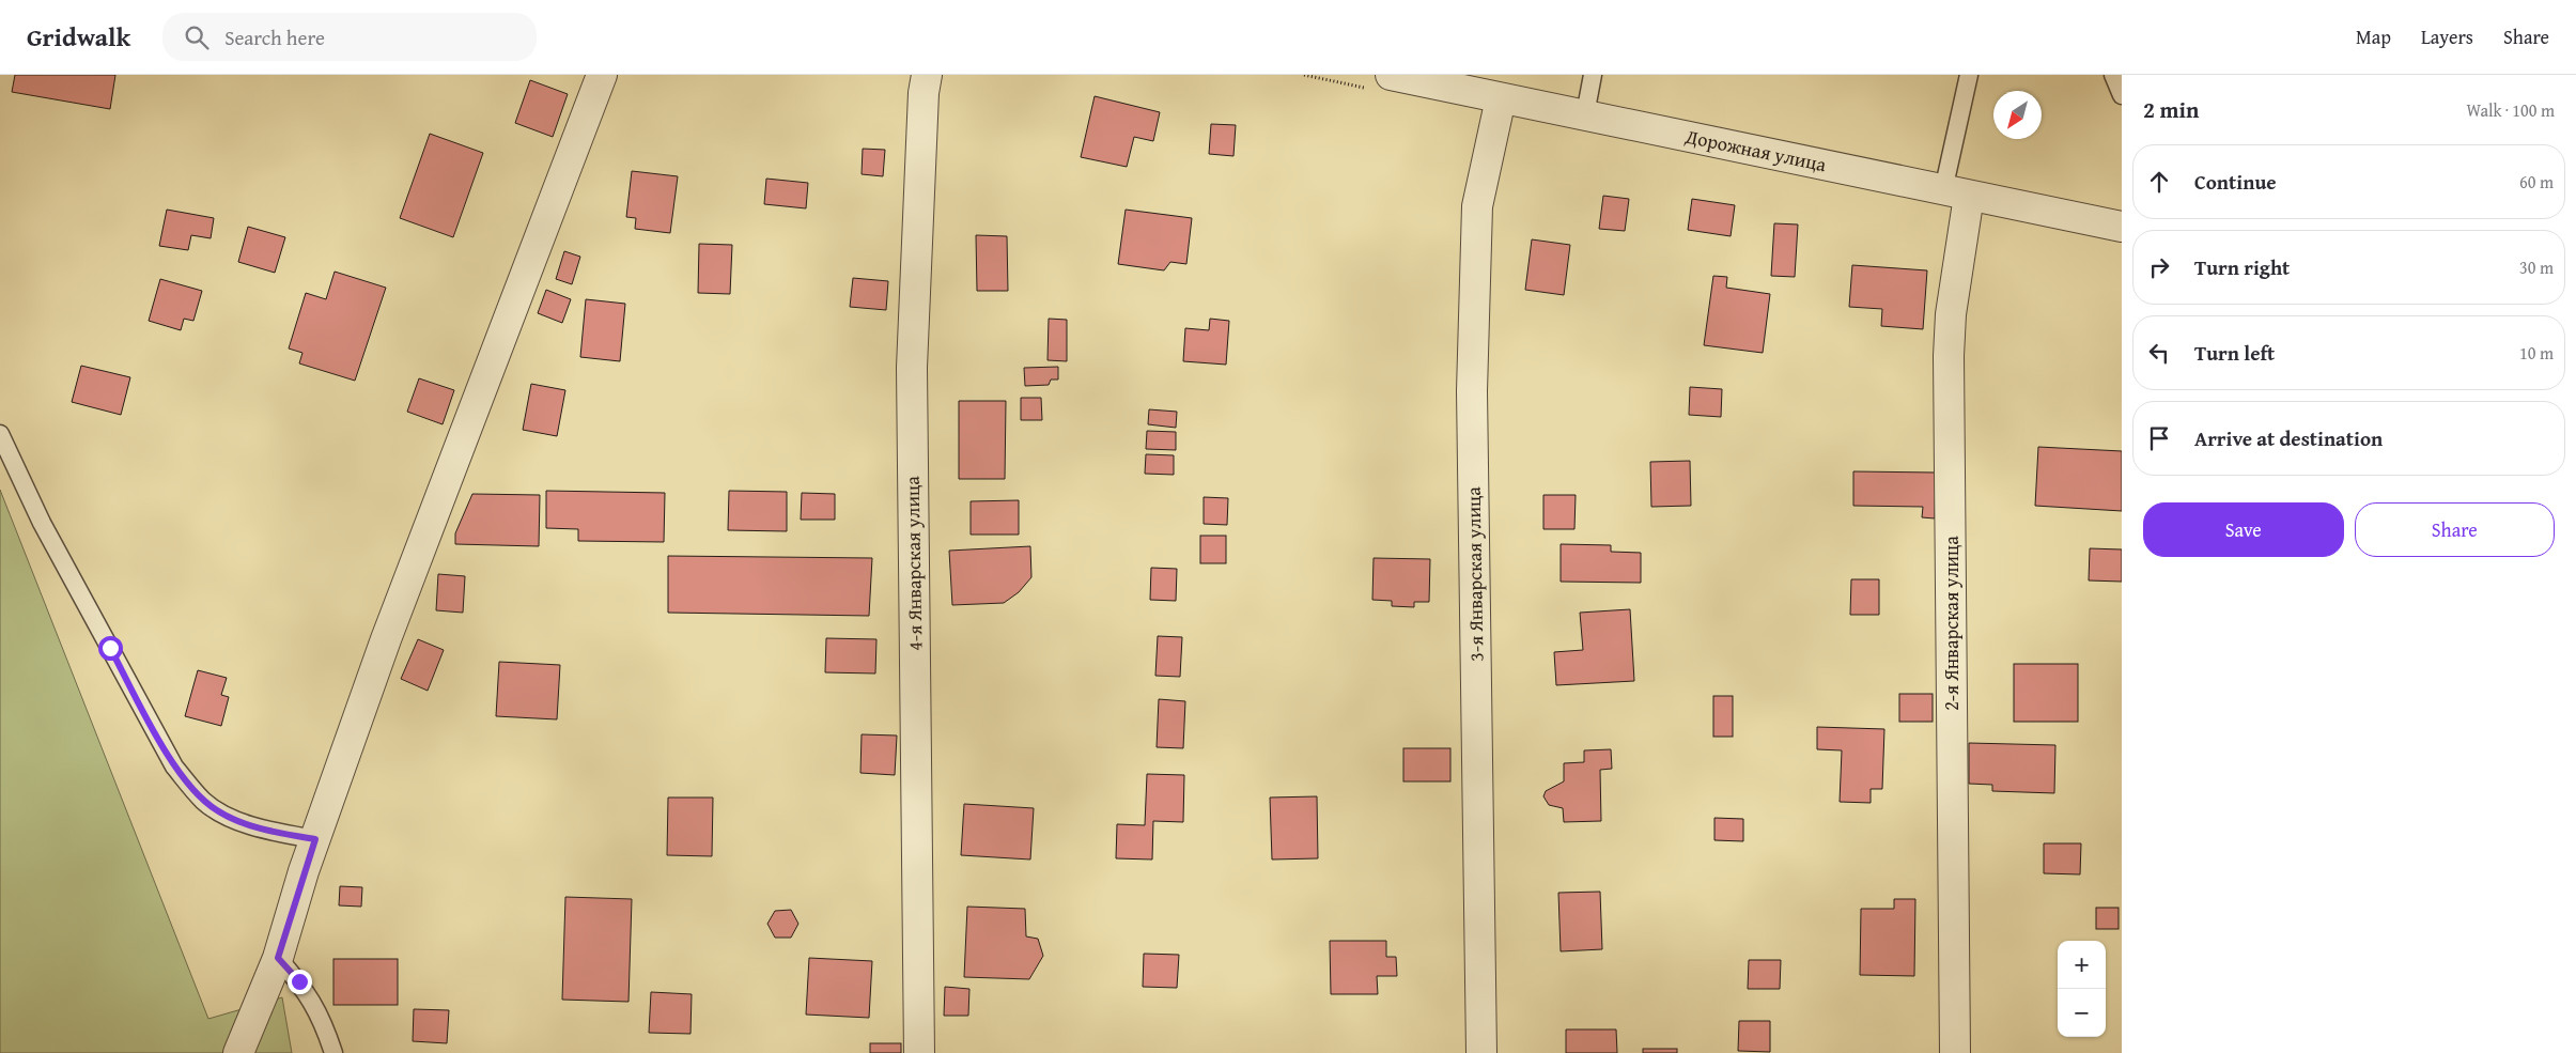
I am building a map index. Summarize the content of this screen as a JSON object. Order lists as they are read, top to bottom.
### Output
{
  "streets": {
    "street": [
      "Дорожная улица",
      "4-я Январская улица",
      "3-я Январская улица",
      "2-я Январская улица"
    ]
  },
  "crossings": [
    ["Дорожная улица", "3-я Январская улица"],
    ["Дорожная улица", "2-я Январская улица"]
  ],
  "north": "bottom left",
  "page": {
    "header": "Gridwalk",
    "search": "Search here",
    "nav": ["Map", "Layers", "Share"],
    "heading": ["2 min", "Walk · 100 m"],
    "list": [
      ["Continue", "60 m"],
      ["Turn right", "30 m"],
      ["Turn left", "10 m"],
      "Arrive at destination"
    ],
    "buttons": ["Save", "Share"],
    "map_buttons": ["+", "−"]
  }
}
